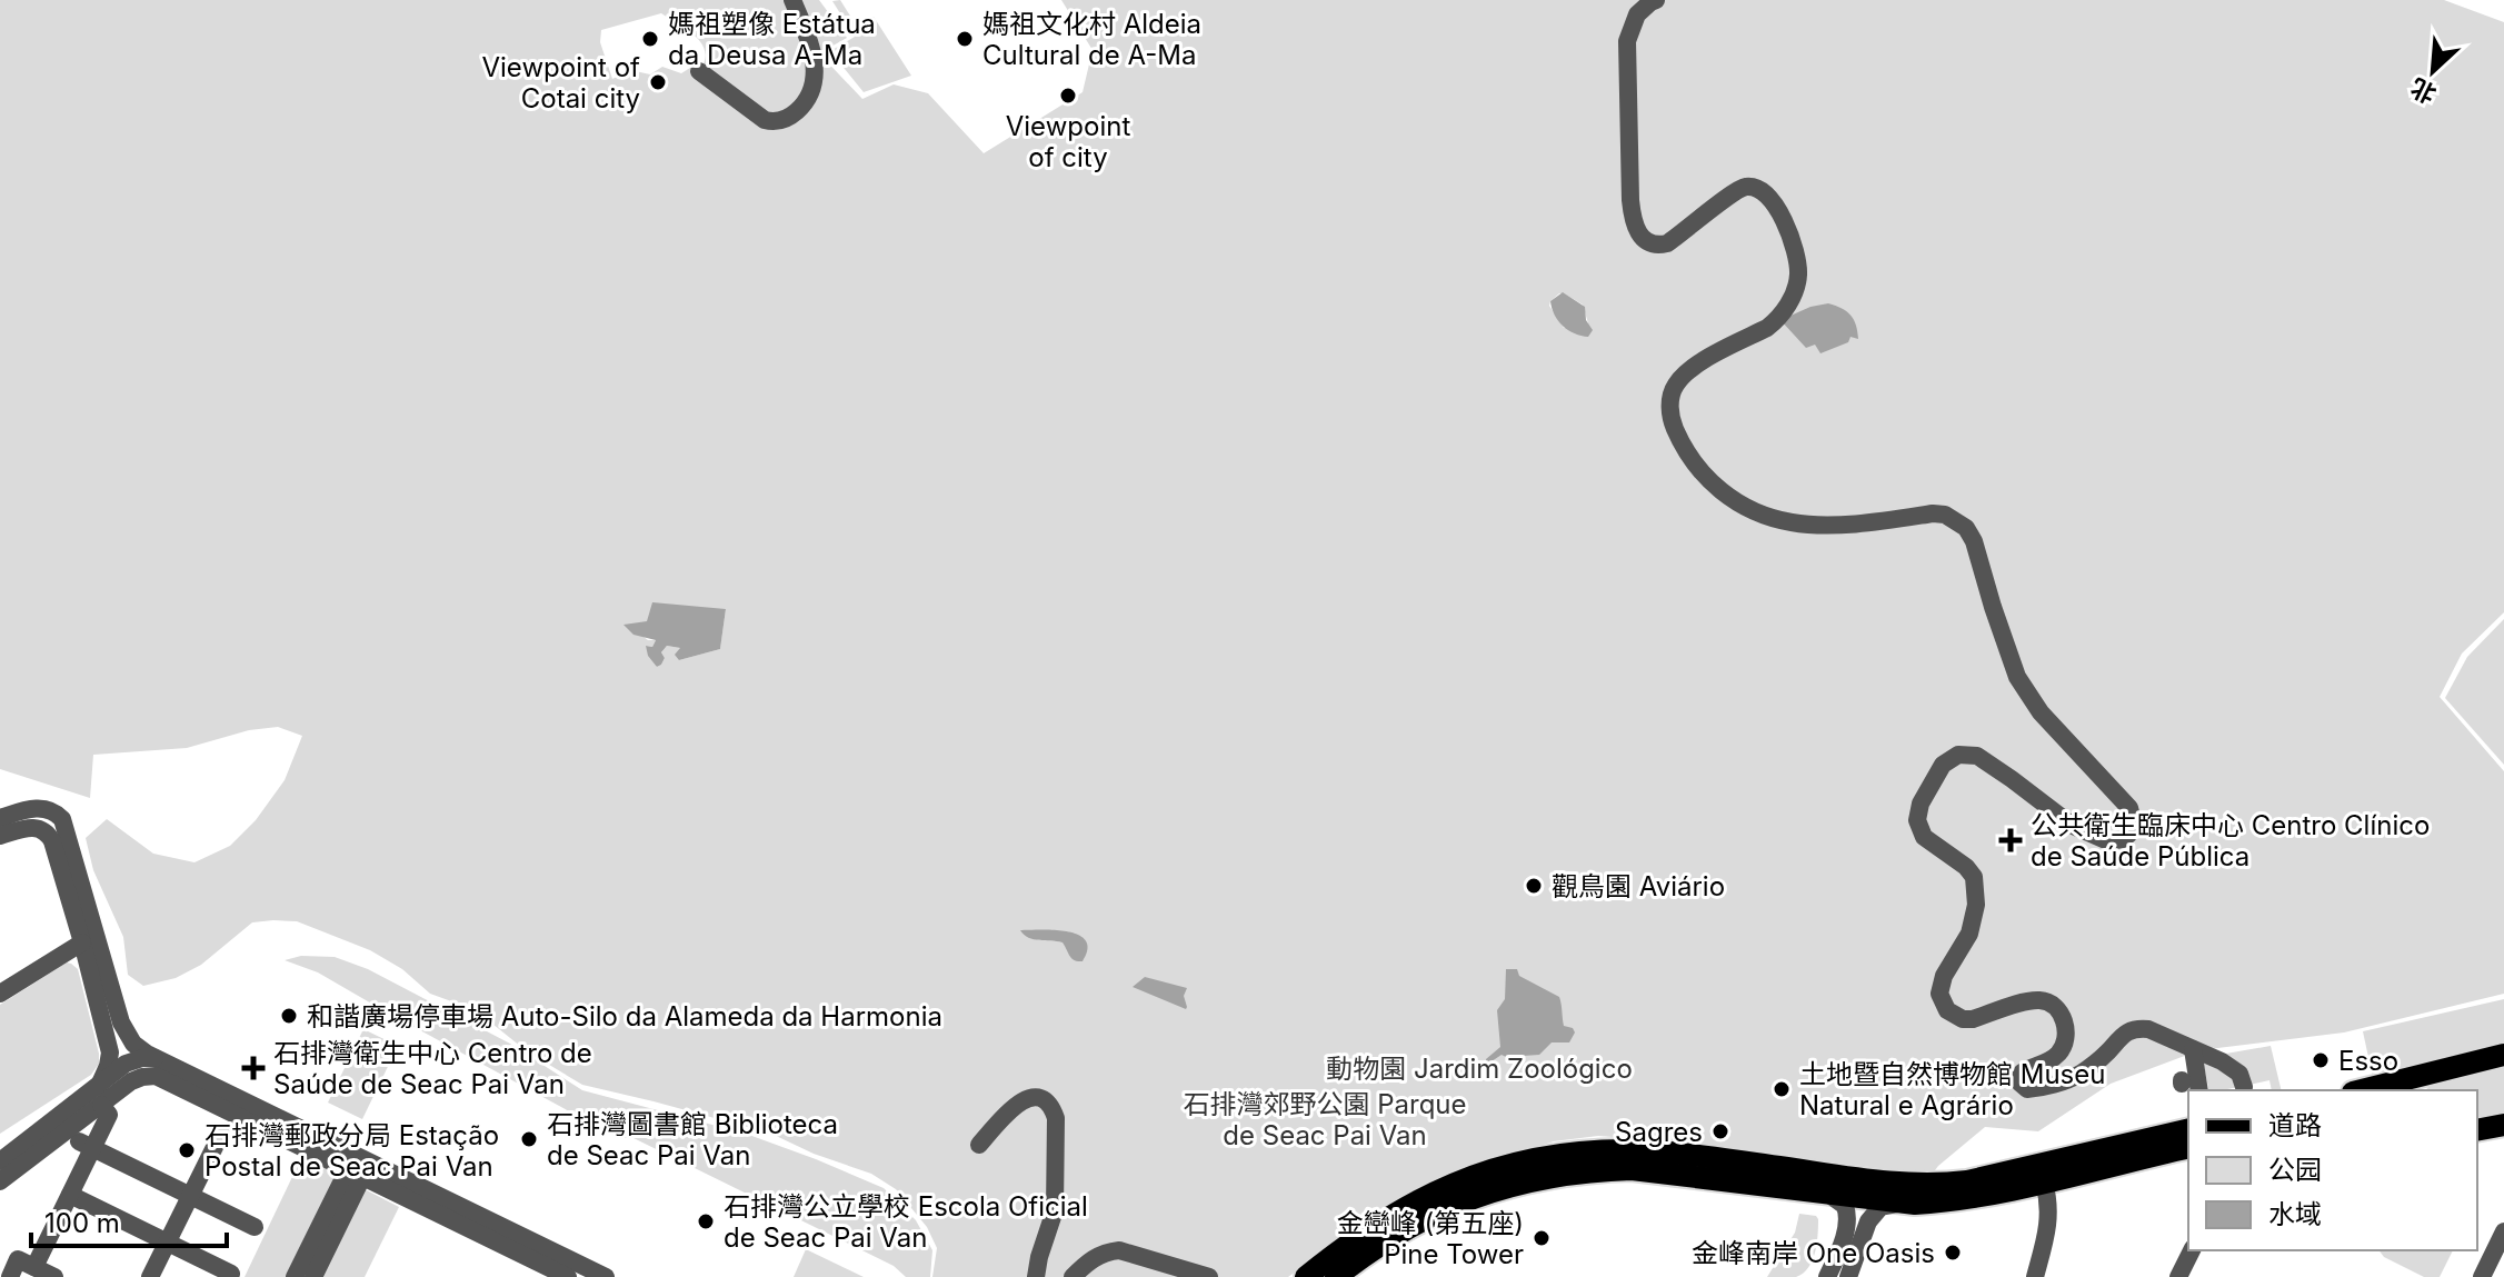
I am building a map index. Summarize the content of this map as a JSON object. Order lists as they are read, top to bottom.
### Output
{
  "parks": ["動物園 Jardim Zoológico", "石排灣郊野公園 Parque de Seac Pai Van"],
  "places": {
    "other": [
      "媽祖塑像 Estátua da Deusa A-Ma",
      "媽祖文化村 Aldeia Cultural de A-Ma",
      "Viewpoint of Cotai city",
      "Viewpoint of city",
      "觀鳥園 Aviário",
      "和諧廣場停車場 Auto-Silo da Alameda da Harmonia",
      "Esso",
      "土地暨自然博物館 Museu Natural e Agrário",
      "Sagres",
      "石排灣圖書館 Biblioteca de Seac Pai Van",
      "石排灣郵政分局 Estação Postal de Seac Pai Van",
      "石排灣公立學校 Escola Oficial de Seac Pai Van",
      "金巒峰 (第五座) Pine Tower",
      "金峰南岸 One Oasis"
    ],
    "health": ["公共衛生臨床中心 Centro Clínico de Saúde Pública", "石排灣衛生中心 Centro de Saúde de Seac Pai Van"]
  },
  "legend": ["道路", "公园", "水域"],
  "scale_bar": "100 m",
  "north": "bottom left"
}
